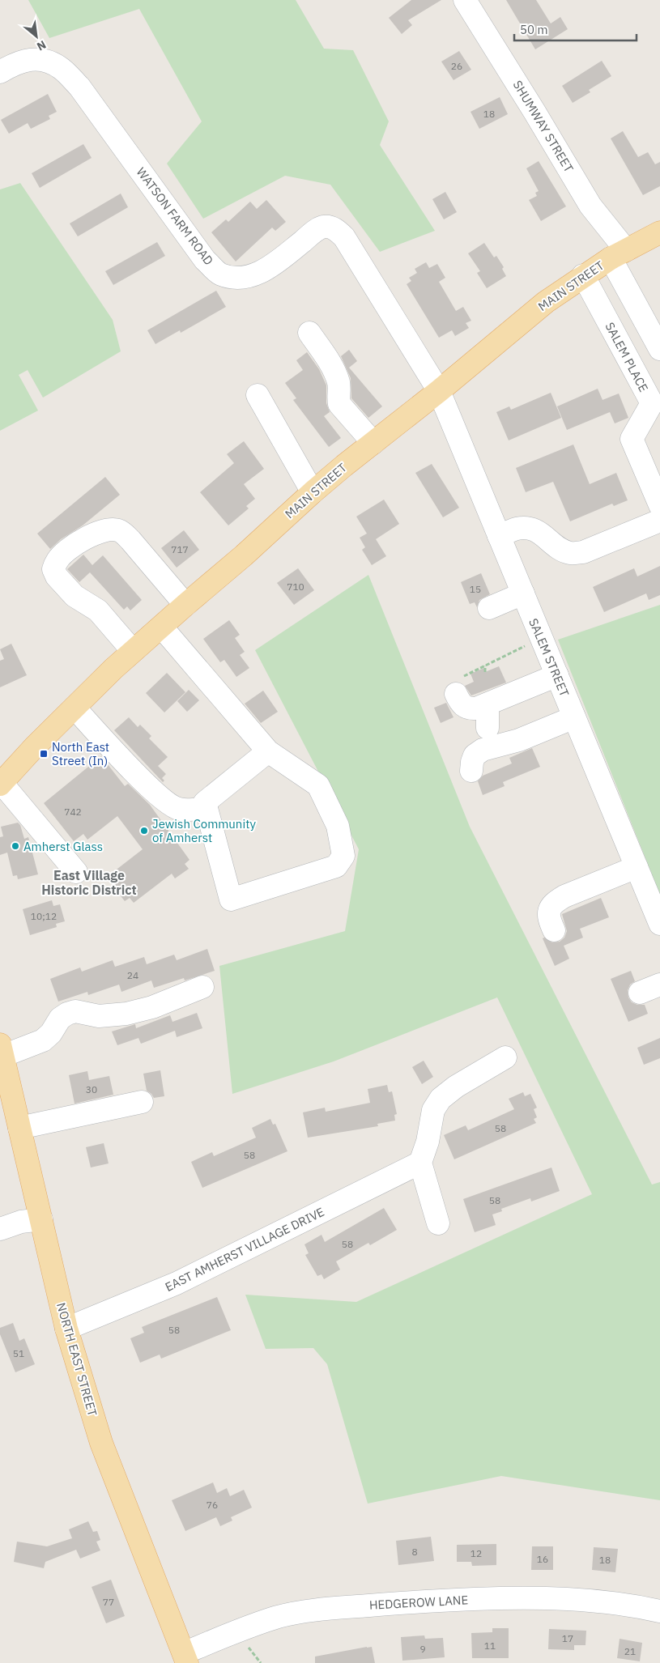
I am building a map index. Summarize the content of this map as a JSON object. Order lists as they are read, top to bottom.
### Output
{
  "streets": {
    "main road": ["MAIN STREET", "NORTH EAST STREET"],
    "street": [
      "SHUMWAY STREET",
      "WATSON FARM ROAD",
      "SALEM PLACE",
      "SALEM STREET",
      "EAST AMHERST VILLAGE DRIVE",
      "HEDGEROW LANE"
    ]
  },
  "crossings": [
    ["SHUMWAY STREET", "MAIN STREET"],
    ["WATSON FARM ROAD", "MAIN STREET"],
    ["WATSON FARM ROAD", "SALEM STREET"],
    ["MAIN STREET", "SALEM PLACE"],
    ["MAIN STREET", "SALEM STREET"],
    ["EAST AMHERST VILLAGE DRIVE", "NORTH EAST STREET"],
    ["NORTH EAST STREET", "HEDGEROW LANE"]
  ],
  "districts": ["East Village Historic District"],
  "places": {
    "transit": ["North East Street (In)"],
    "other": ["Jewish Community of Amherst", "Amherst Glass"]
  },
  "house_numbers": [
    "26",
    "18",
    "717",
    "710",
    "15",
    "742",
    "10;12",
    "24",
    "30",
    "58",
    "58",
    "58",
    "58",
    "58",
    "51",
    "76",
    "8",
    "12",
    "16",
    "18",
    "77",
    "17",
    "11",
    "9",
    "21"
  ],
  "scale_bar": "50 m",
  "north": "bottom right"
}
